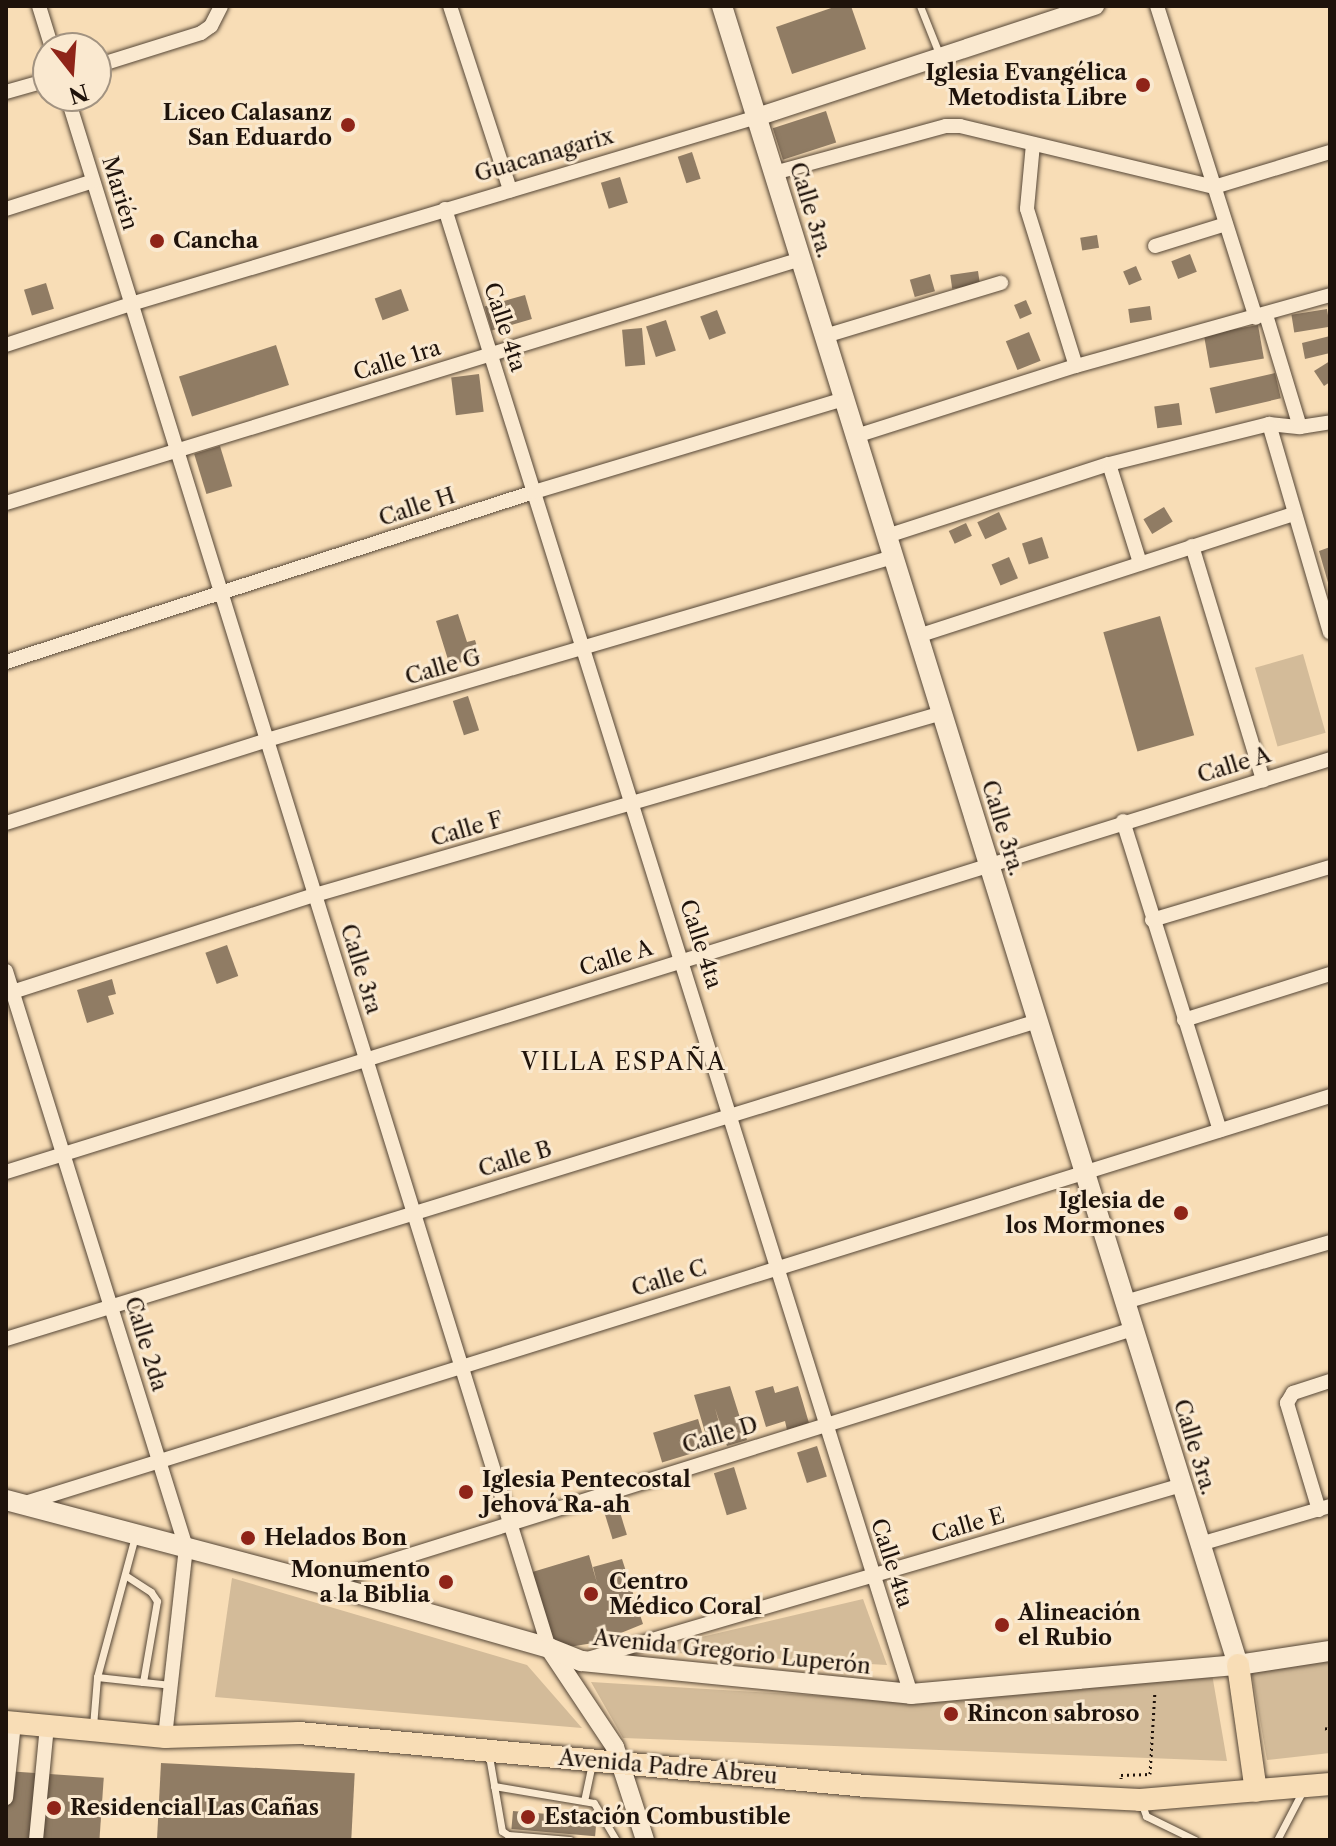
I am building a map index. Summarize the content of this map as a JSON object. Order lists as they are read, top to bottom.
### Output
{
  "streets": {
    "main road": ["Calle 3ra.", "Avenida Gregorio Luperón", "Avenida Padre Abreu"],
    "street": [
      "Guacanagarix",
      "Marién",
      "Calle 4ta",
      "Calle 1ra",
      "Calle H",
      "Calle G",
      "Calle A",
      "Calle F",
      "Calle 3ra",
      "Calle B",
      "Calle C",
      "Calle 2da",
      "Calle D",
      "Calle E"
    ]
  },
  "crossings": [
    ["Guacanagarix", "Marién"],
    ["Guacanagarix", "Calle 3ra."],
    ["Guacanagarix", "Calle 4ta"],
    ["Guacanagarix", "Calle 3ra"],
    ["Marién", "Calle 3ra"],
    ["Calle 3ra.", "Calle 1ra"],
    ["Calle 3ra.", "Calle H"],
    ["Calle 3ra.", "Calle G"],
    ["Calle 3ra.", "Calle A"],
    ["Calle 3ra.", "Calle F"],
    ["Calle 3ra.", "Calle B"],
    ["Calle 3ra.", "Calle C"],
    ["Calle 3ra.", "Calle D"],
    ["Calle 3ra.", "Calle E"],
    ["Calle 3ra.", "Avenida Gregorio Luperón"],
    ["Calle 4ta", "Calle 1ra"],
    ["Calle 4ta", "Calle H"],
    ["Calle 4ta", "Calle G"],
    ["Calle 4ta", "Calle A"],
    ["Calle 4ta", "Calle F"],
    ["Calle 4ta", "Calle B"],
    ["Calle 4ta", "Calle C"],
    ["Calle 4ta", "Calle D"],
    ["Calle 4ta", "Calle E"],
    ["Calle 4ta", "Avenida Gregorio Luperón"],
    ["Calle 1ra", "Calle 3ra"],
    ["Calle H", "Calle 3ra"],
    ["Calle G", "Calle 3ra"],
    ["Calle A", "Calle 3ra"],
    ["Calle A", "Calle 2da"],
    ["Calle F", "Calle 3ra"],
    ["Calle F", "Calle 2da"],
    ["Calle 3ra", "Calle B"],
    ["Calle 3ra", "Calle C"],
    ["Calle 3ra", "Calle D"],
    ["Calle 3ra", "Avenida Gregorio Luperón"],
    ["Calle B", "Calle 2da"],
    ["Calle C", "Calle 2da"],
    ["Calle C", "Avenida Gregorio Luperón"],
    ["Calle 2da", "Avenida Gregorio Luperón"],
    ["Calle 2da", "Avenida Padre Abreu"],
    ["Calle D", "Avenida Gregorio Luperón"],
    ["Calle E", "Avenida Gregorio Luperón"]
  ],
  "districts": ["VILLA ESPAÑA"],
  "places": [
    "Iglesia Evangélica Metodista Libre",
    "Liceo Calasanz San Eduardo",
    "Cancha",
    "Iglesia de los Mormones",
    "Iglesia Pentecostal Jehová Ra-ah",
    "Helados Bon",
    "Monumento a la Biblia",
    "Centro Médico Coral",
    "Alineación el Rubio",
    "Rincon sabroso",
    "Residencial Las Cañas",
    "Estación Combustible"
  ],
  "north": "bottom"
}
